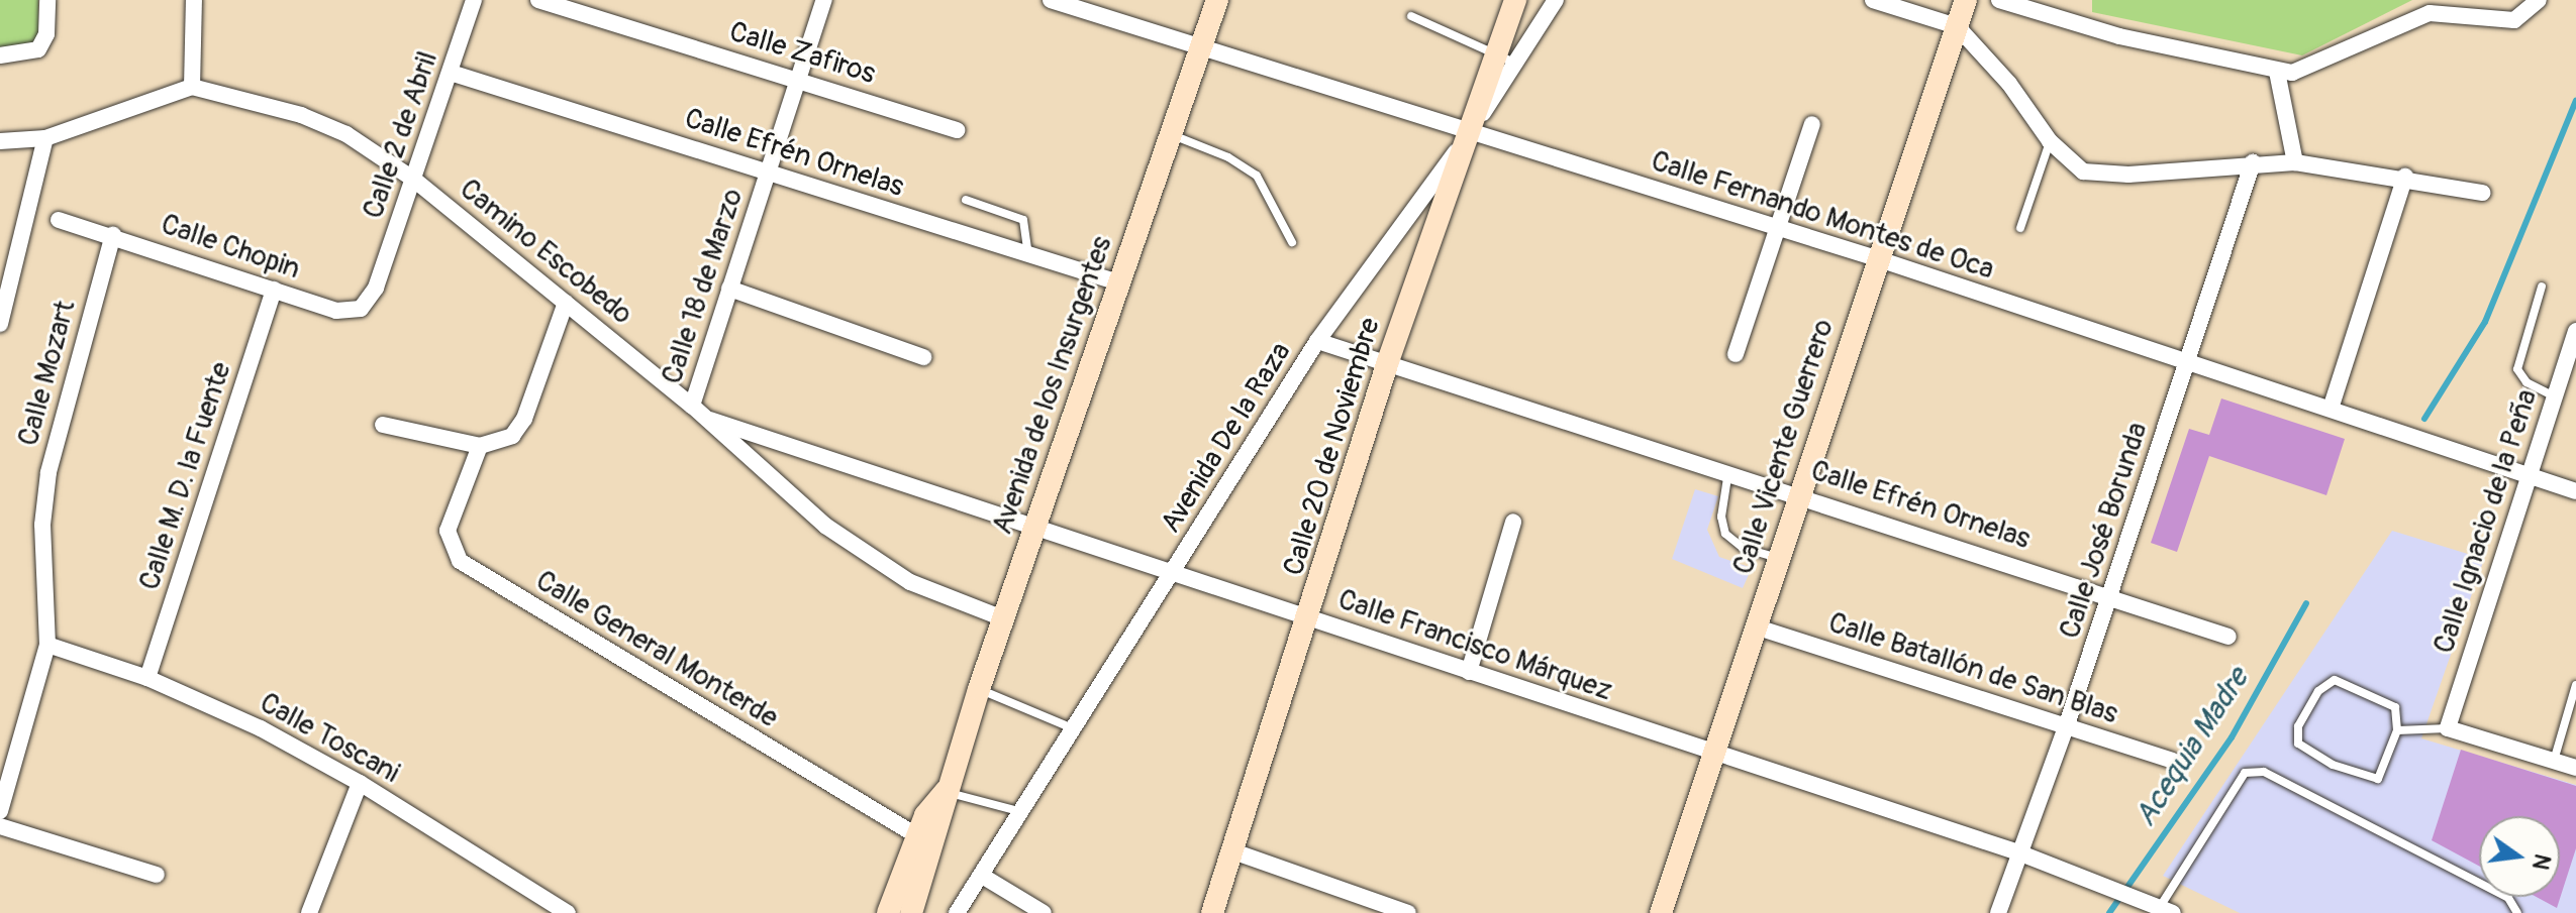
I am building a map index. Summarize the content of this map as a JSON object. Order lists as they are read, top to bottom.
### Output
{
  "streets": {
    "main road": ["Avenida de los Insurgentes", "Calle 20 de Noviembre", "Calle Vicente Guerrero"],
    "street": [
      "Calle Zafiros",
      "Calle 2 de Abril",
      "Calle Efrén Ornelas",
      "Calle Fernando Montes de Oca",
      "Calle Chopin",
      "Camino Escobedo",
      "Calle 18 de Marzo",
      "Calle Mozart",
      "Avenida De la Raza",
      "Calle M. D. la Fuente",
      "Calle Ignacio de la Peña",
      "Calle José Borunda",
      "Calle Francisco Márquez",
      "Calle General Monterde",
      "Calle Batallón de San Blas",
      "Calle Toscani"
    ]
  },
  "crossings": [
    ["Calle Zafiros", "Calle 18 de Marzo"],
    ["Calle 2 de Abril", "Calle Efrén Ornelas"],
    ["Calle 2 de Abril", "Calle Chopin"],
    ["Calle 2 de Abril", "Camino Escobedo"],
    ["Calle Efrén Ornelas", "Calle 18 de Marzo"],
    ["Calle Efrén Ornelas", "Avenida de los Insurgentes"],
    ["Calle Efrén Ornelas", "Avenida De la Raza"],
    ["Calle Efrén Ornelas", "Calle 20 de Noviembre"],
    ["Calle Efrén Ornelas", "Calle Vicente Guerrero"],
    ["Calle Efrén Ornelas", "Calle José Borunda"],
    ["Calle Fernando Montes de Oca", "Avenida de los Insurgentes"],
    ["Calle Fernando Montes de Oca", "Avenida De la Raza"],
    ["Calle Fernando Montes de Oca", "Calle 20 de Noviembre"],
    ["Calle Fernando Montes de Oca", "Calle Vicente Guerrero"],
    ["Calle Fernando Montes de Oca", "Calle Ignacio de la Peña"],
    ["Calle Fernando Montes de Oca", "Calle José Borunda"],
    ["Calle Chopin", "Calle Mozart"],
    ["Calle Chopin", "Calle M. D. la Fuente"],
    ["Camino Escobedo", "Calle 18 de Marzo"],
    ["Camino Escobedo", "Avenida de los Insurgentes"],
    ["Camino Escobedo", "Calle Francisco Márquez"],
    ["Calle Mozart", "Calle Toscani"],
    ["Avenida de los Insurgentes", "Calle Francisco Márquez"],
    ["Avenida de los Insurgentes", "Calle General Monterde"],
    ["Avenida De la Raza", "Calle 20 de Noviembre"],
    ["Avenida De la Raza", "Calle Francisco Márquez"],
    ["Calle 20 de Noviembre", "Calle Francisco Márquez"],
    ["Calle Vicente Guerrero", "Calle Francisco Márquez"],
    ["Calle Vicente Guerrero", "Calle Batallón de San Blas"],
    ["Calle M. D. la Fuente", "Calle Toscani"],
    ["Calle José Borunda", "Calle Francisco Márquez"],
    ["Calle José Borunda", "Calle Batallón de San Blas"]
  ],
  "water": ["Acequia Madre"],
  "north": "right"
}
